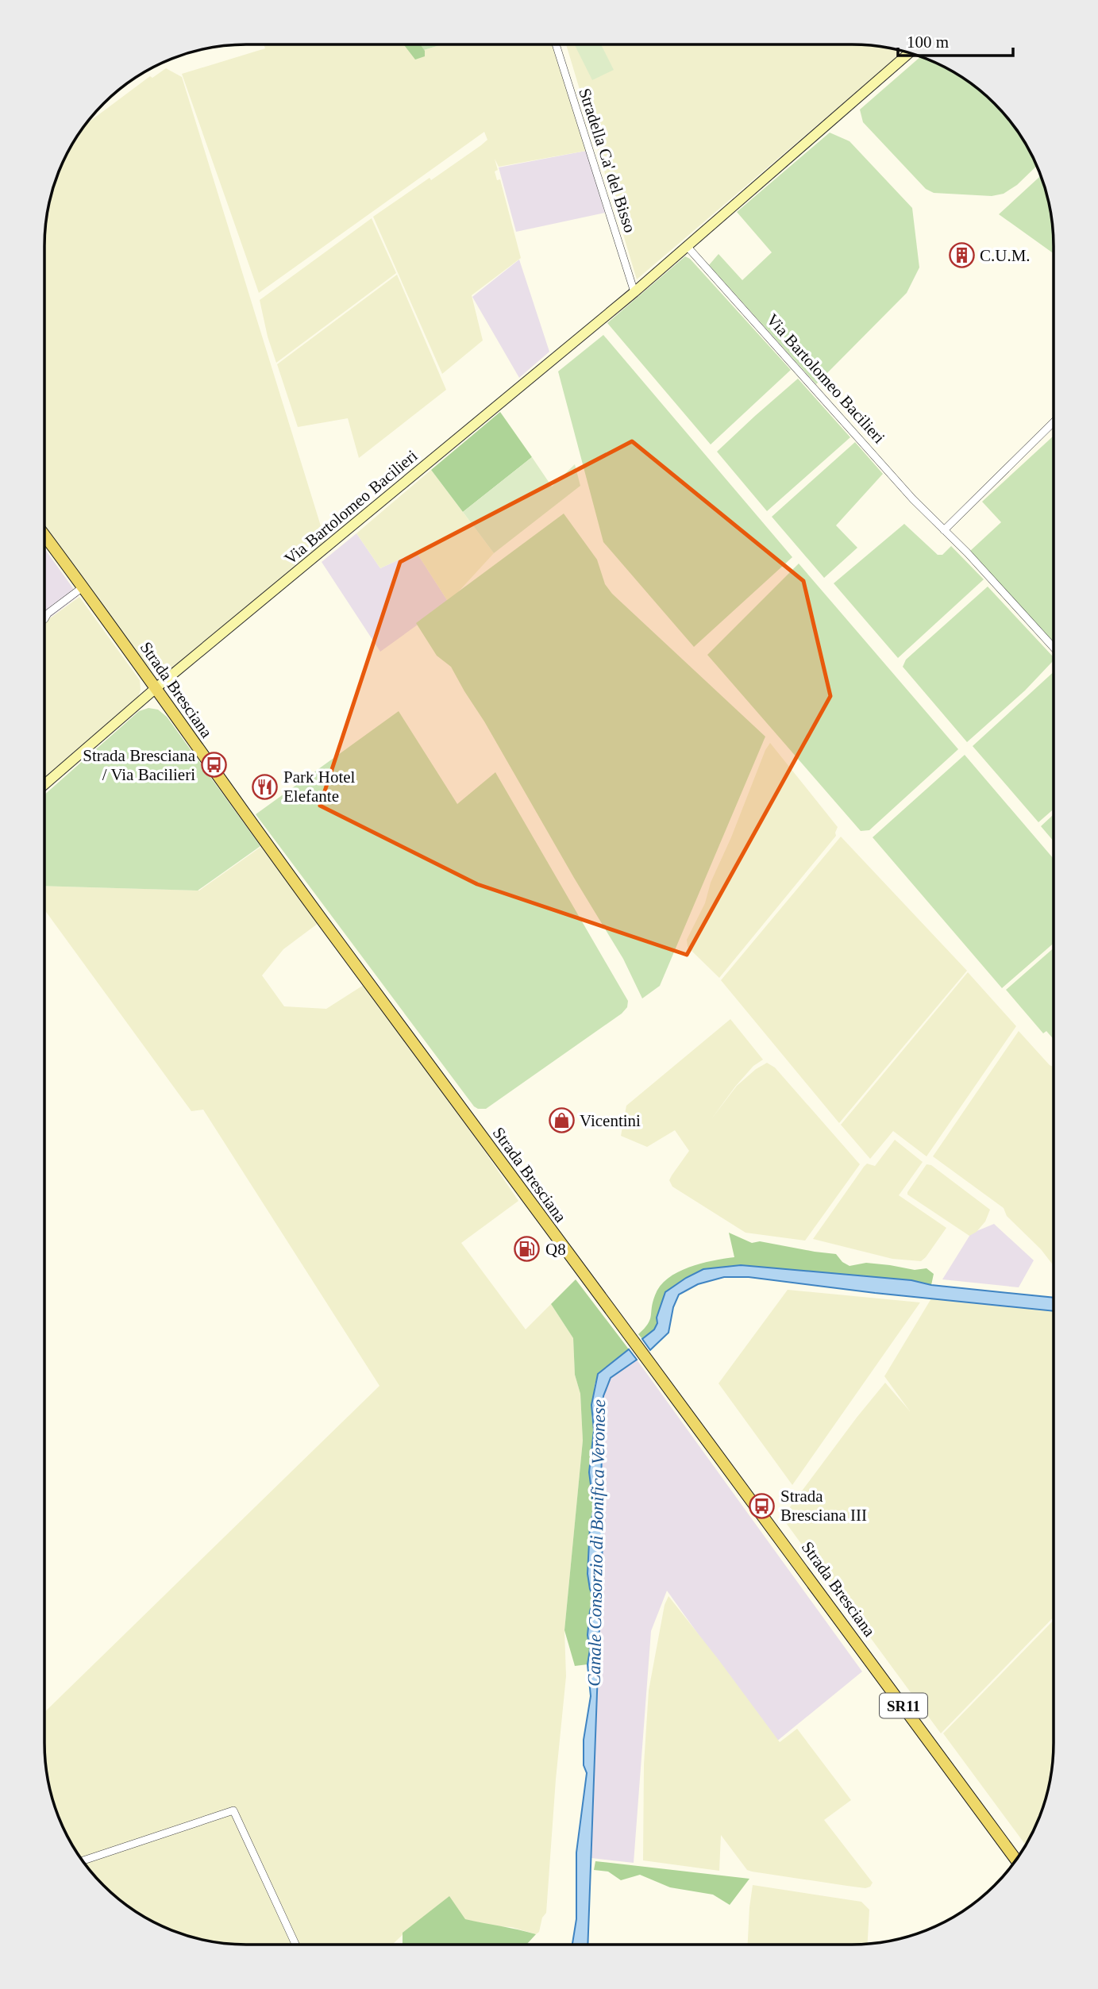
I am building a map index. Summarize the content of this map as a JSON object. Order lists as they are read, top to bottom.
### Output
{
  "streets": {
    "main road": ["Strada Bresciana", "SR11"],
    "street": ["Stradella Ca' del Bisso", "Via Bartolomeo Bacilieri"]
  },
  "crossings": [
    ["Stradella Ca' del Bisso", "Via Bartolomeo Bacilieri"],
    ["Via Bartolomeo Bacilieri", "Strada Bresciana"]
  ],
  "water": ["Canale Consorzio di Bonifica Veronese"],
  "places": {
    "building": ["C.U.M."],
    "bus stop": ["Strada Bresciana / Via Bacilieri", "Strada Bresciana III"],
    "restaurant": ["Park Hotel Elefante"],
    "shop": ["Vicentini"],
    "fuel station": ["Q8"]
  },
  "scale_bar": "100 m"
}
